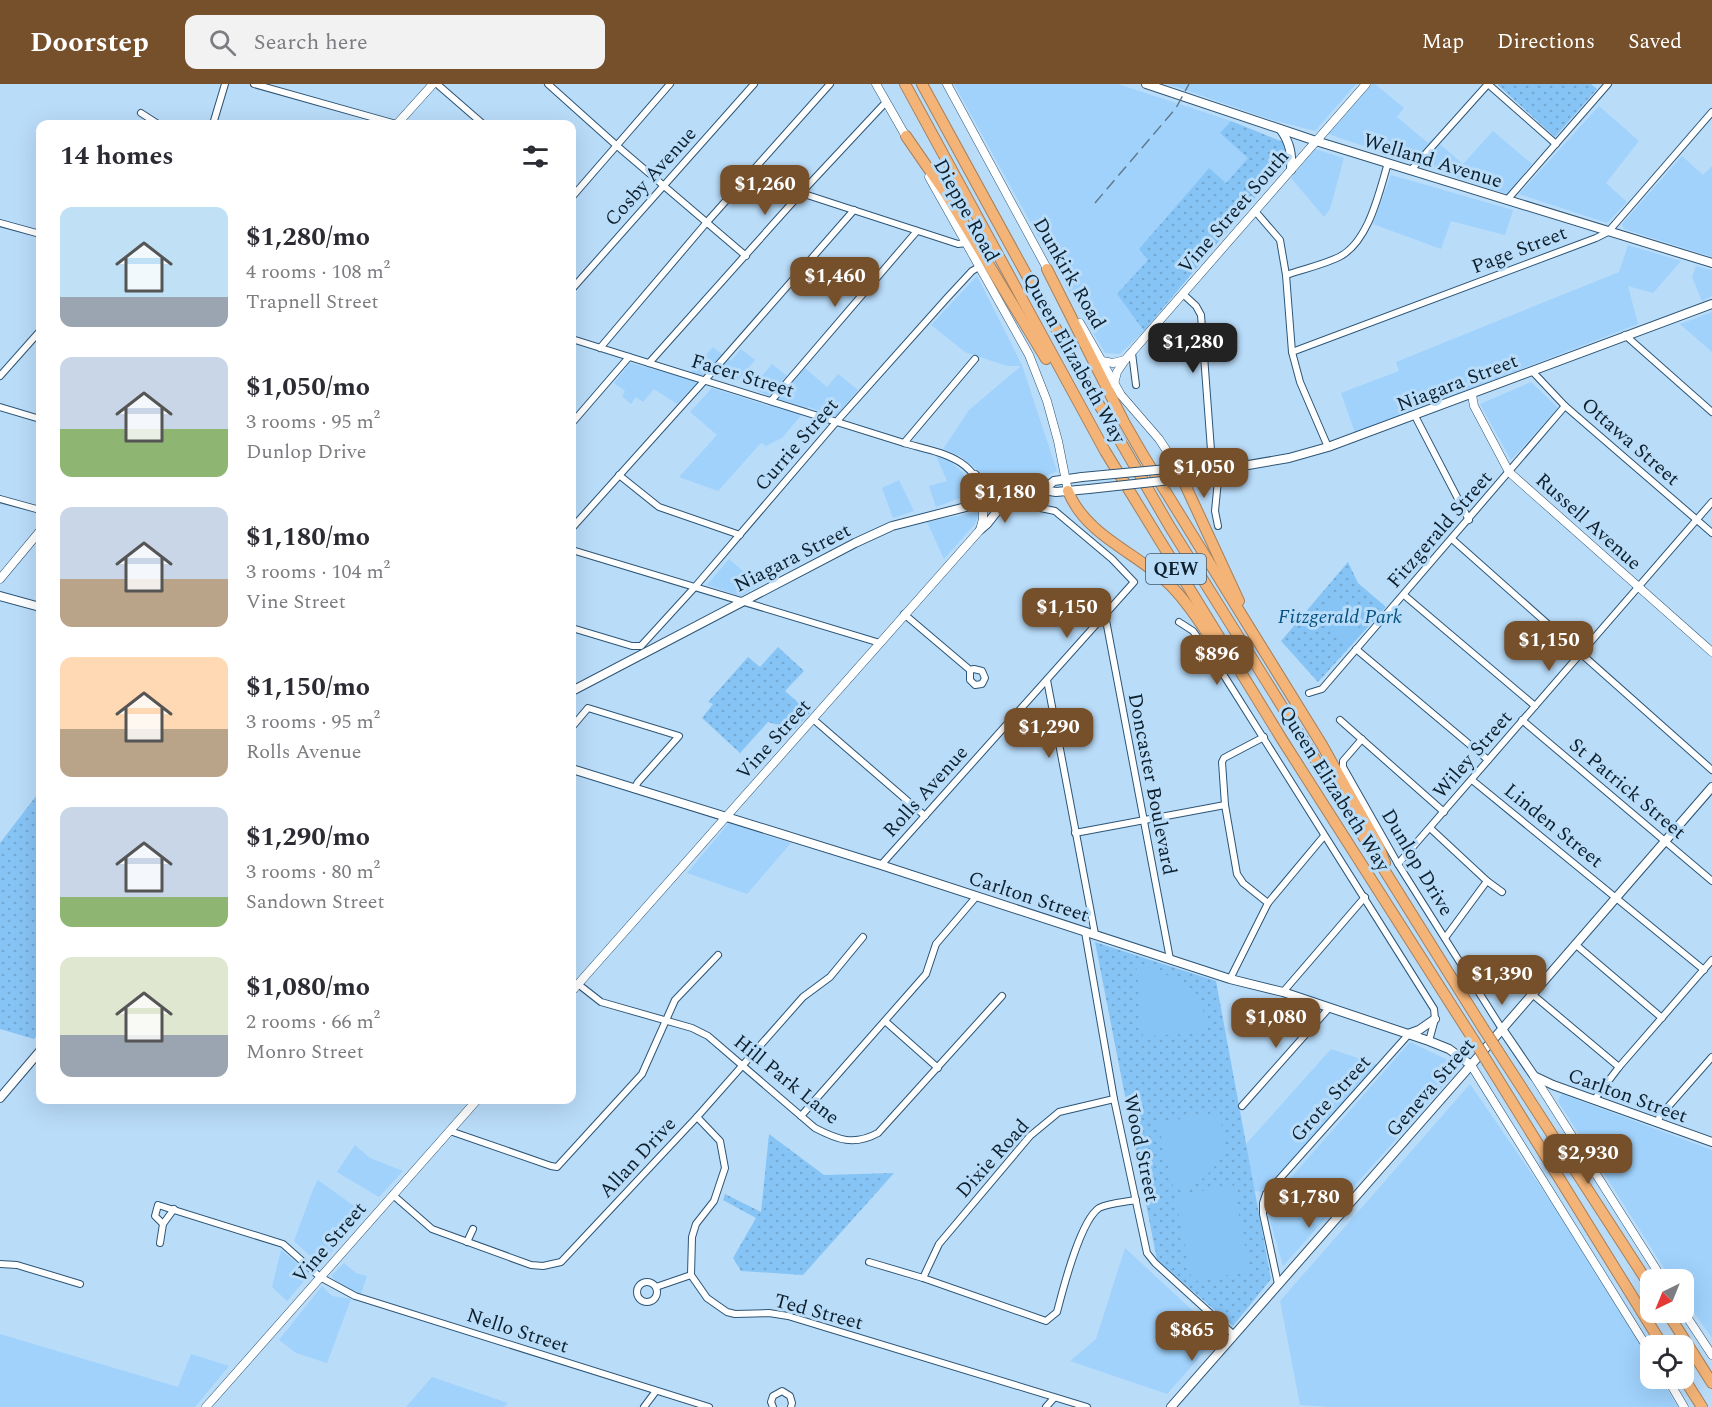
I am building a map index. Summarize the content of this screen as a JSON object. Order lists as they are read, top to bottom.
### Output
{
  "streets": {
    "highway": ["Queen Elizabeth Way", "QEW"],
    "main road": [
      "Welland Avenue",
      "Niagara Street",
      "Dunlop Drive",
      "Carlton Street",
      "Geneva Street"
    ],
    "street": [
      "Cosby Avenue",
      "Dieppe Road",
      "Vine Street South",
      "Page Street",
      "Dunkirk Road",
      "Facer Street",
      "Ottawa Street",
      "Currie Street",
      "Russell Avenue",
      "Fitzgerald Street",
      "Vine Street",
      "Wiley Street",
      "Doncaster Boulevard",
      "St Patrick Street",
      "Rolls Avenue",
      "Linden Street",
      "Hill Park Lane",
      "Grote Street",
      "Wood Street",
      "Allan Drive",
      "Dixie Road",
      "Ted Street",
      "Nello Street"
    ]
  },
  "crossings": [
    ["Welland Avenue", "Vine Street South"],
    ["Welland Avenue", "Page Street"],
    ["Dieppe Road", "Niagara Street"],
    ["Dieppe Road", "Currie Street"],
    ["Vine Street South", "Dunkirk Road"],
    ["Dunkirk Road", "Niagara Street"],
    ["Facer Street", "Currie Street"],
    ["Niagara Street", "Ottawa Street"],
    ["Niagara Street", "Russell Avenue"],
    ["Niagara Street", "Rolls Avenue"],
    ["Ottawa Street", "Fitzgerald Street"],
    ["Ottawa Street", "Wiley Street"],
    ["Russell Avenue", "Fitzgerald Street"],
    ["Russell Avenue", "Wiley Street"],
    ["Vine Street", "Carlton Street"],
    ["Vine Street", "Hill Park Lane"],
    ["Vine Street", "Allan Drive"],
    ["Vine Street", "Nello Street"],
    ["Wiley Street", "St Patrick Street"],
    ["Wiley Street", "Linden Street"],
    ["Wiley Street", "Dunlop Drive"],
    ["Doncaster Boulevard", "Rolls Avenue"],
    ["Doncaster Boulevard", "Carlton Street"],
    ["St Patrick Street", "Geneva Street"],
    ["Rolls Avenue", "Carlton Street"],
    ["Linden Street", "Geneva Street"],
    ["Dunlop Drive", "Carlton Street"],
    ["Dunlop Drive", "Geneva Street"],
    ["Carlton Street", "Geneva Street"],
    ["Carlton Street", "Grote Street"],
    ["Carlton Street", "Wood Street"],
    ["Hill Park Lane", "Allan Drive"],
    ["Geneva Street", "Grote Street"],
    ["Geneva Street", "Wood Street"],
    ["Wood Street", "Dixie Road"]
  ],
  "parks": ["Fitzgerald Park"],
  "north": "bottom left",
  "page": {
    "header": "Doorstep",
    "search": "Search here",
    "nav": ["Map", "Directions", "Saved"],
    "heading": "14 homes",
    "price": [
      "$1,260",
      "$1,460",
      "$1,280",
      "$1,050",
      "$1,180",
      "$1,150",
      "$1,150",
      "$896",
      "$1,290",
      "$1,390",
      "$1,080",
      "$2,930",
      "$1,780",
      "$865"
    ],
    "list": [
      {
        "name": "$1,280/mo",
        "note": "4 rooms · 108 m² · Trapnell Street"
      },
      {
        "name": "$1,050/mo",
        "note": "3 rooms · 95 m² · Dunlop Drive"
      },
      {
        "name": "$1,180/mo",
        "note": "3 rooms · 104 m² · Vine Street"
      },
      {
        "name": "$1,150/mo",
        "note": "3 rooms · 95 m² · Rolls Avenue"
      },
      {
        "name": "$1,290/mo",
        "note": "3 rooms · 80 m² · Sandown Street"
      },
      {
        "name": "$1,080/mo",
        "note": "2 rooms · 66 m² · Monro Street"
      }
    ]
  }
}
